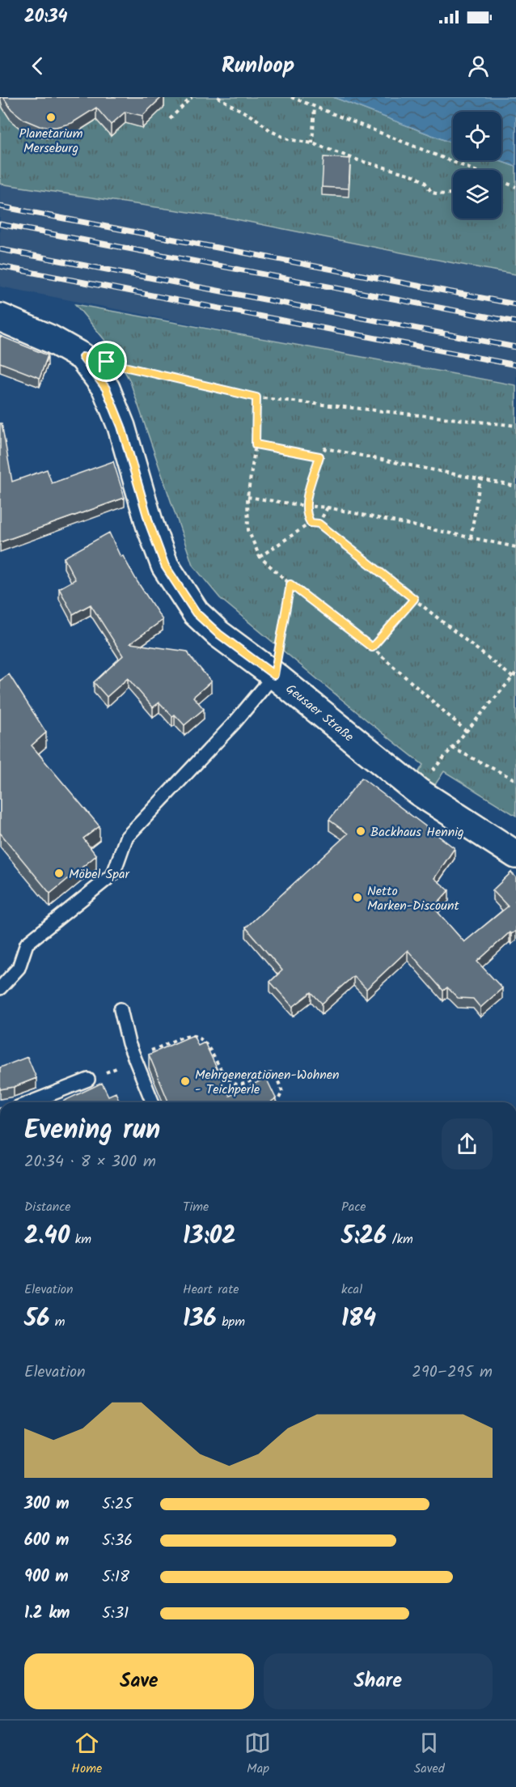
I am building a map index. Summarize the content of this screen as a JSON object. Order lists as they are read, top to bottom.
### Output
{
  "streets": {
    "street": ["Geusaer Straße"]
  },
  "places": [
    "Planetarium Merseburg",
    "Backhaus Hennig",
    "Möbel Spar",
    "Netto Marken-Discount",
    "Mehrgenerationen-Wohnen - Teichperle"
  ],
  "page": {
    "status": "20:34",
    "header": "Runloop",
    "heading": ["Evening run", "20:34 · 8 × 300 m"],
    "stats": [
      ["Distance", "2.40 km"],
      ["Time", "13:02"],
      ["Pace", "5:26 /km"],
      ["Elevation", "56 m"],
      ["Heart rate", "136 bpm"],
      ["kcal", "184"]
    ],
    "chart": ["Elevation", "290–295 m"],
    "list": [
      {
        "name": "300 m",
        "note": "5:25"
      },
      {
        "name": "600 m",
        "note": "5:36"
      },
      {
        "name": "900 m",
        "note": "5:18"
      },
      {
        "name": "1.2 km",
        "note": "5:31"
      }
    ],
    "buttons": ["Save", "Share"],
    "tabs": ["Home", "Map", "Saved"]
  }
}
